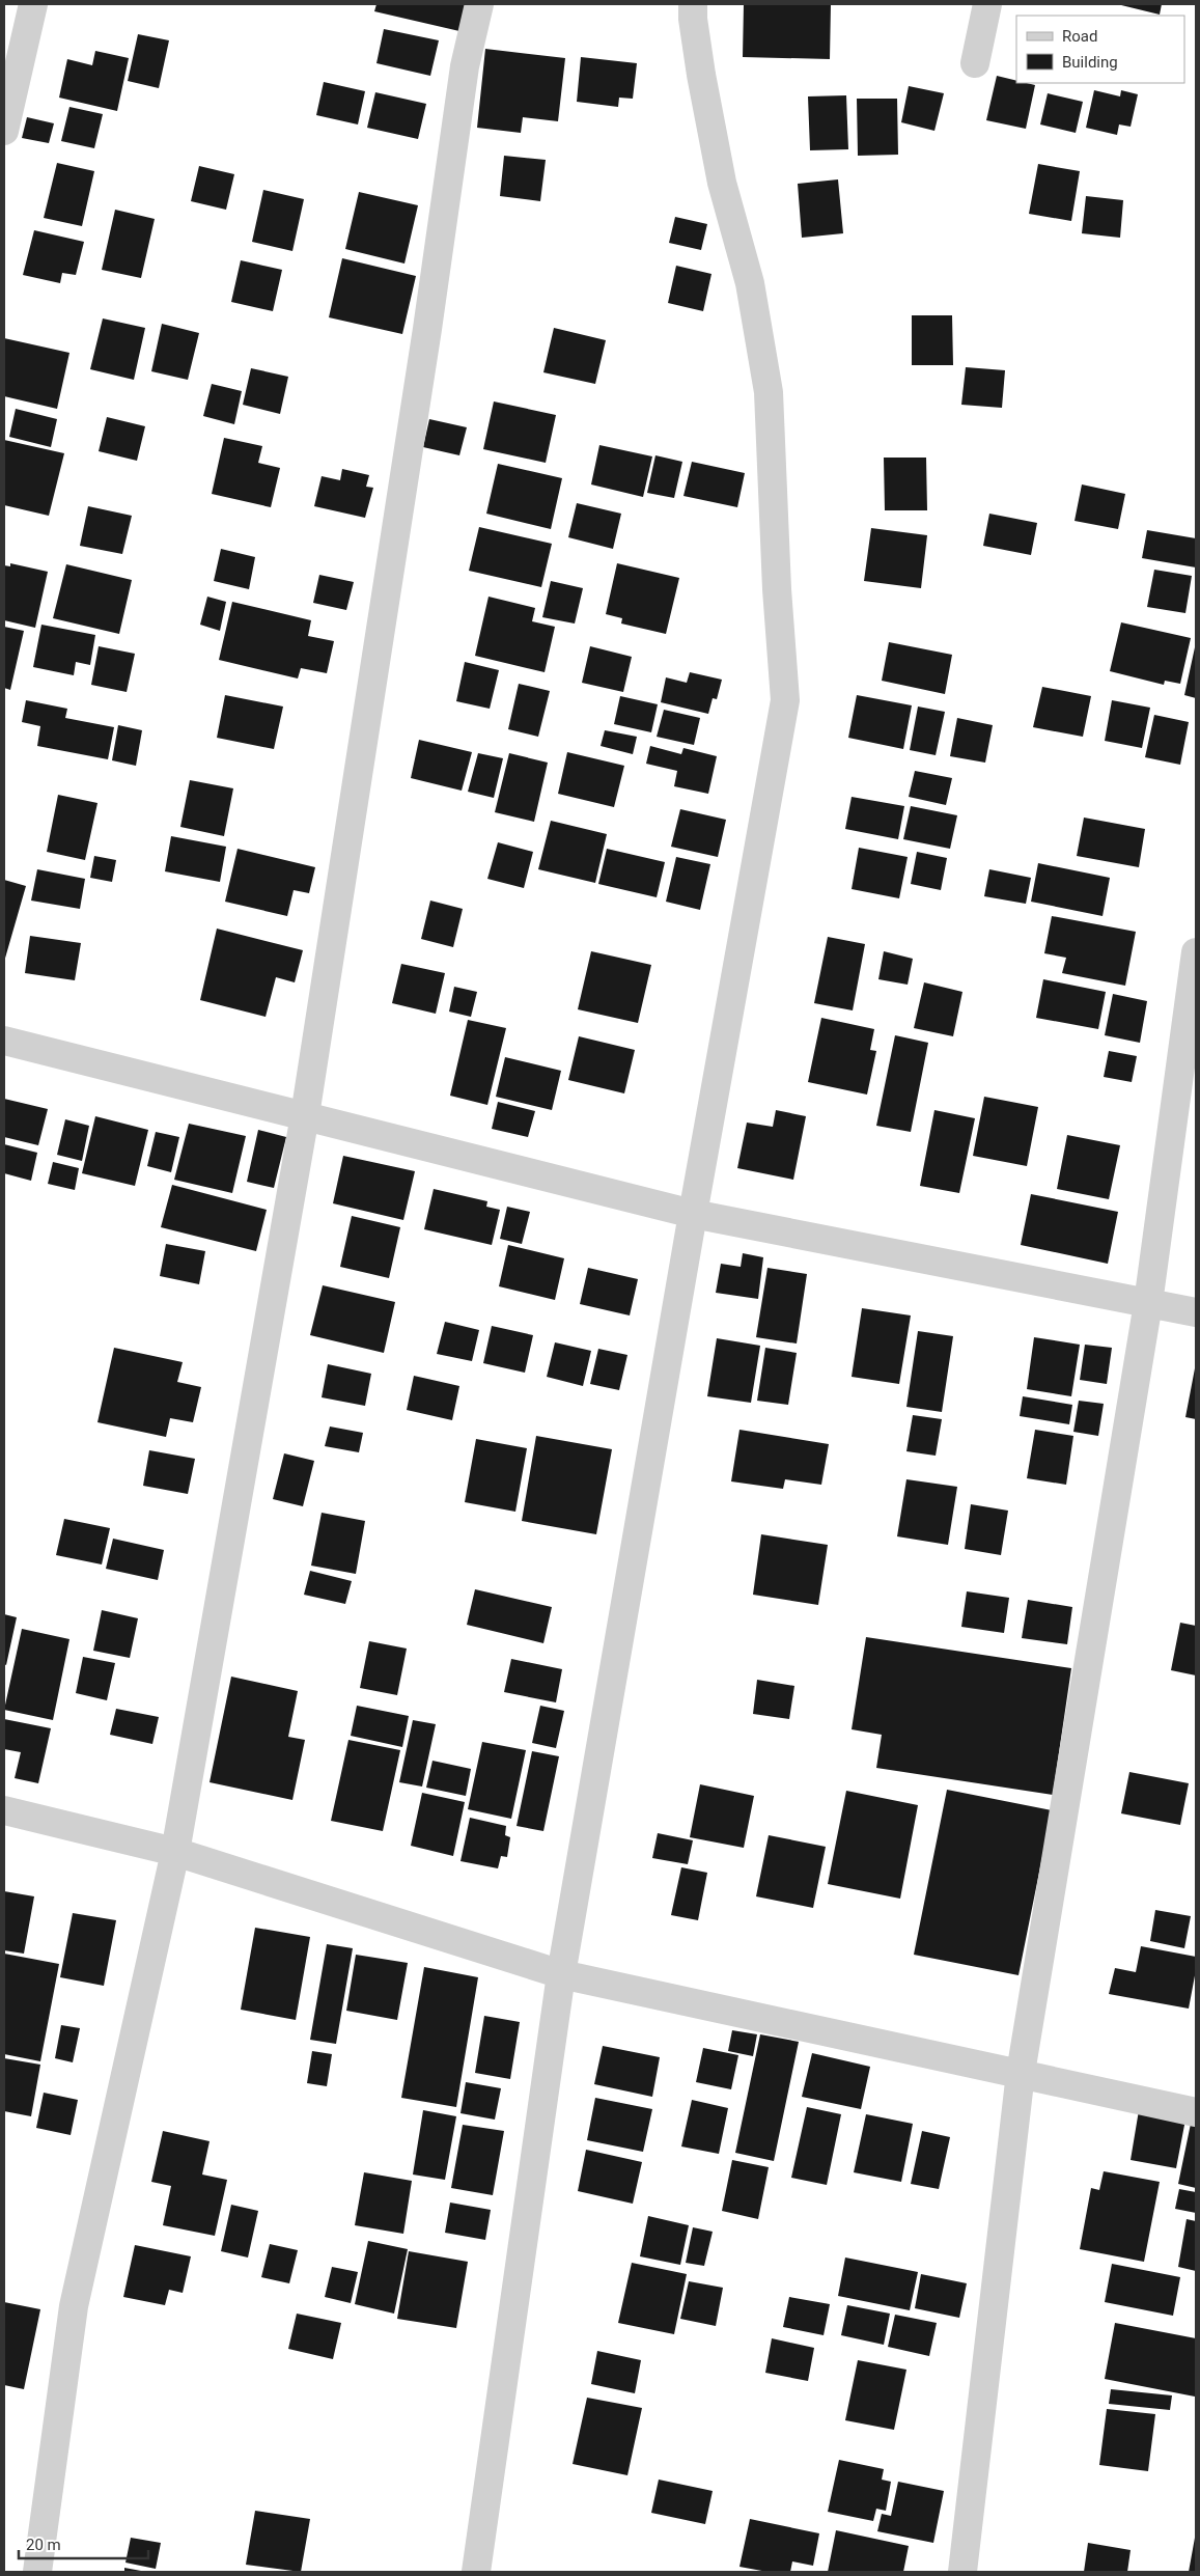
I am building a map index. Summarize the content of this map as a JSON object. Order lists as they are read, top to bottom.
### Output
{
  "legend": ["Road", "Building"],
  "scale_bar": "20 m"
}
